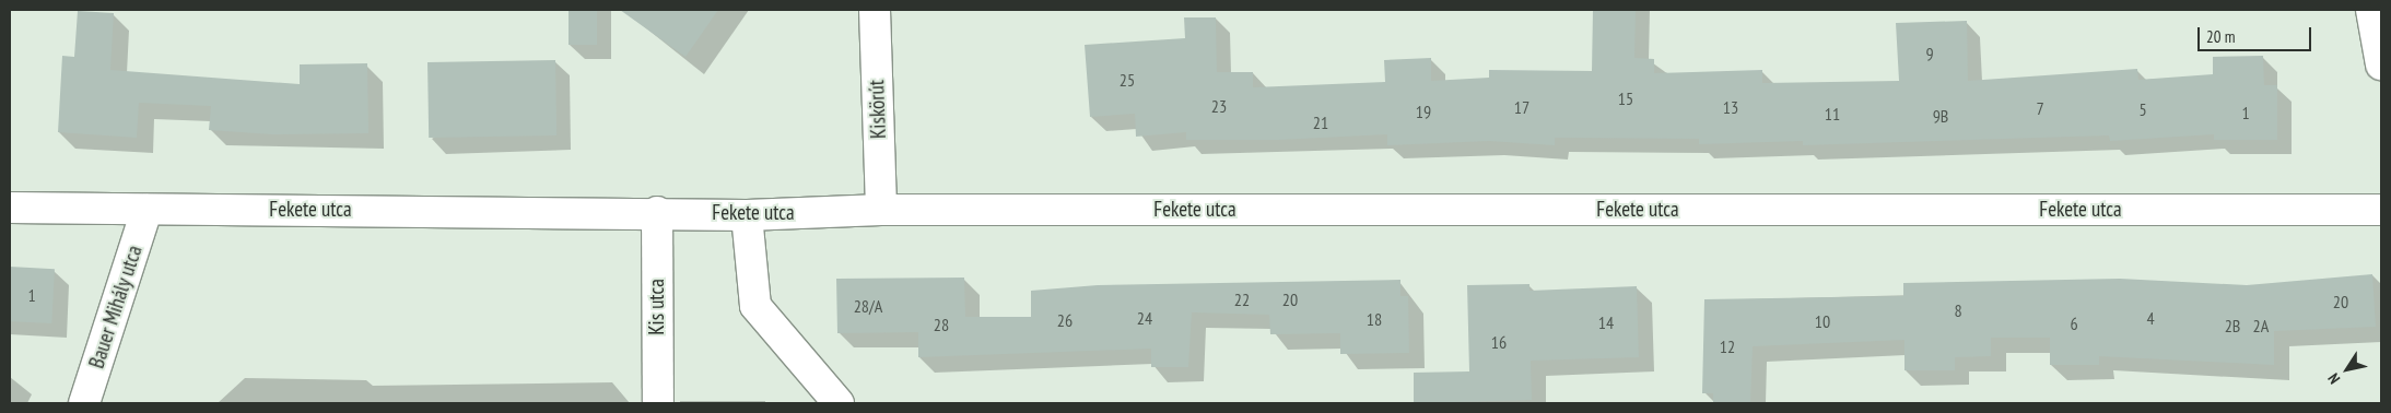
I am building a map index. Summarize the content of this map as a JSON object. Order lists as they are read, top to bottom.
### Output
{
  "streets": {
    "street": [
      "Kiskörút",
      "Fekete utca",
      "Bauer Mihály utca",
      "Kis utca"
    ]
  },
  "crossings": [
    ["Kiskörút", "Fekete utca"],
    ["Fekete utca", "Bauer Mihály utca"],
    ["Fekete utca", "Kis utca"]
  ],
  "house_numbers": [
    "9",
    "25",
    "15",
    "23",
    "17",
    "13",
    "7",
    "5",
    "19",
    "1",
    "11",
    "9B",
    "21",
    "1",
    "22",
    "20",
    "20",
    "28/A",
    "8",
    "24",
    "4",
    "18",
    "26",
    "10",
    "14",
    "6",
    "28",
    "2B",
    "2A",
    "16",
    "12"
  ],
  "scale_bar": "20 m",
  "north": "bottom left"
}
